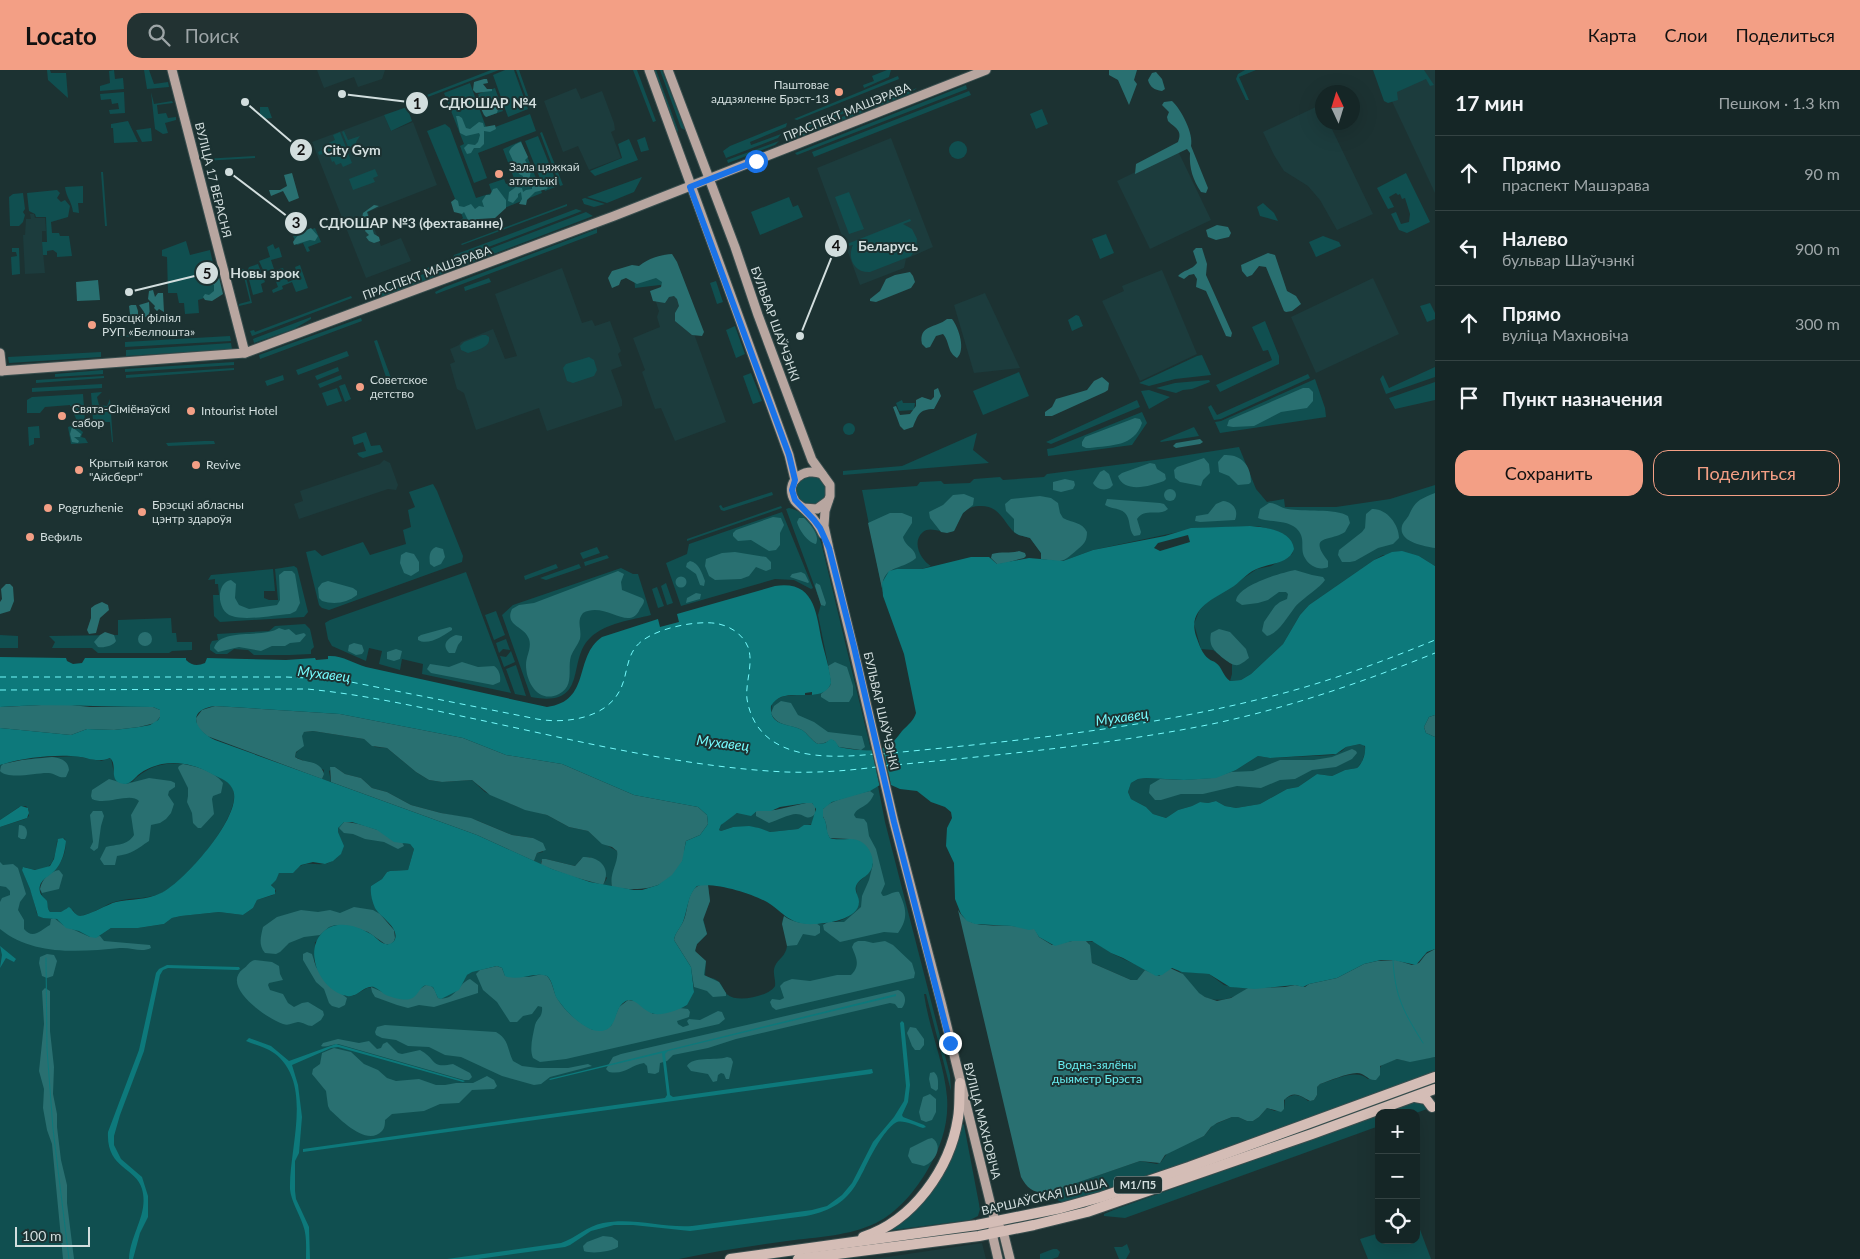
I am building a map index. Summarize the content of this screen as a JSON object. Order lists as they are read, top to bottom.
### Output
{
  "streets": {
    "highway": ["М1/П5", "ВАРШАЎСКАЯ ШАША"],
    "main road": [
      "ПРАСПЕКТ МАШЭРАВА",
      "ВУЛІЦА 17 ВЕРАСНЯ",
      "БУЛЬВАР ШАЎЧЭНКІ",
      "ВУЛІЦА МАХНОВІЧА"
    ]
  },
  "crossings": [
    ["ПРАСПЕКТ МАШЭРАВА", "ВУЛІЦА 17 ВЕРАСНЯ"],
    ["ПРАСПЕКТ МАШЭРАВА", "БУЛЬВАР ШАЎЧЭНКІ"],
    ["БУЛЬВАР ШАЎЧЭНКІ", "ВУЛІЦА МАХНОВІЧА"],
    ["ВУЛІЦА МАХНОВІЧА", "ВАРШАЎСКАЯ ШАША"]
  ],
  "water": ["Мухавец"],
  "parks": ["Водна-зялёны дыяметр Брэста"],
  "places": [
    "Паштовае аддзяленне Брэст-13",
    "СДЮШАР №4",
    "City Gym",
    "СДЮШАР №3 (фехтаванне)",
    "Зала цяжкай атлетыкі",
    "Новы зрок",
    "Брэсцкі філіял РУП «Белпошта»",
    "Беларусь",
    "Советское детство",
    "Intourist Hotel",
    "Свята-Сіміёнаўскі сабор",
    "Revive",
    "Крытый каток \"Айсберг\"",
    "Pogruzhenie",
    "Брэсцкі абласны цэнтр здароўя",
    "Вефиль"
  ],
  "scale_bar": "100 m",
  "north": "top",
  "page": {
    "header": "Locato",
    "search": "Поиск",
    "nav": ["Карта", "Слои", "Поделиться"],
    "heading": ["17 мин", "Пешком · 1.3 km"],
    "list": [
      ["Прямо", "праспект Машэрава", "90 m"],
      ["Налево", "бульвар Шаўчэнкі", "900 m"],
      ["Прямо", "вуліца Махновіча", "300 m"],
      "Пункт назначения"
    ],
    "buttons": ["Сохранить", "Поделиться"],
    "map_buttons": ["+", "−"],
    "scale": "100 m"
  }
}
